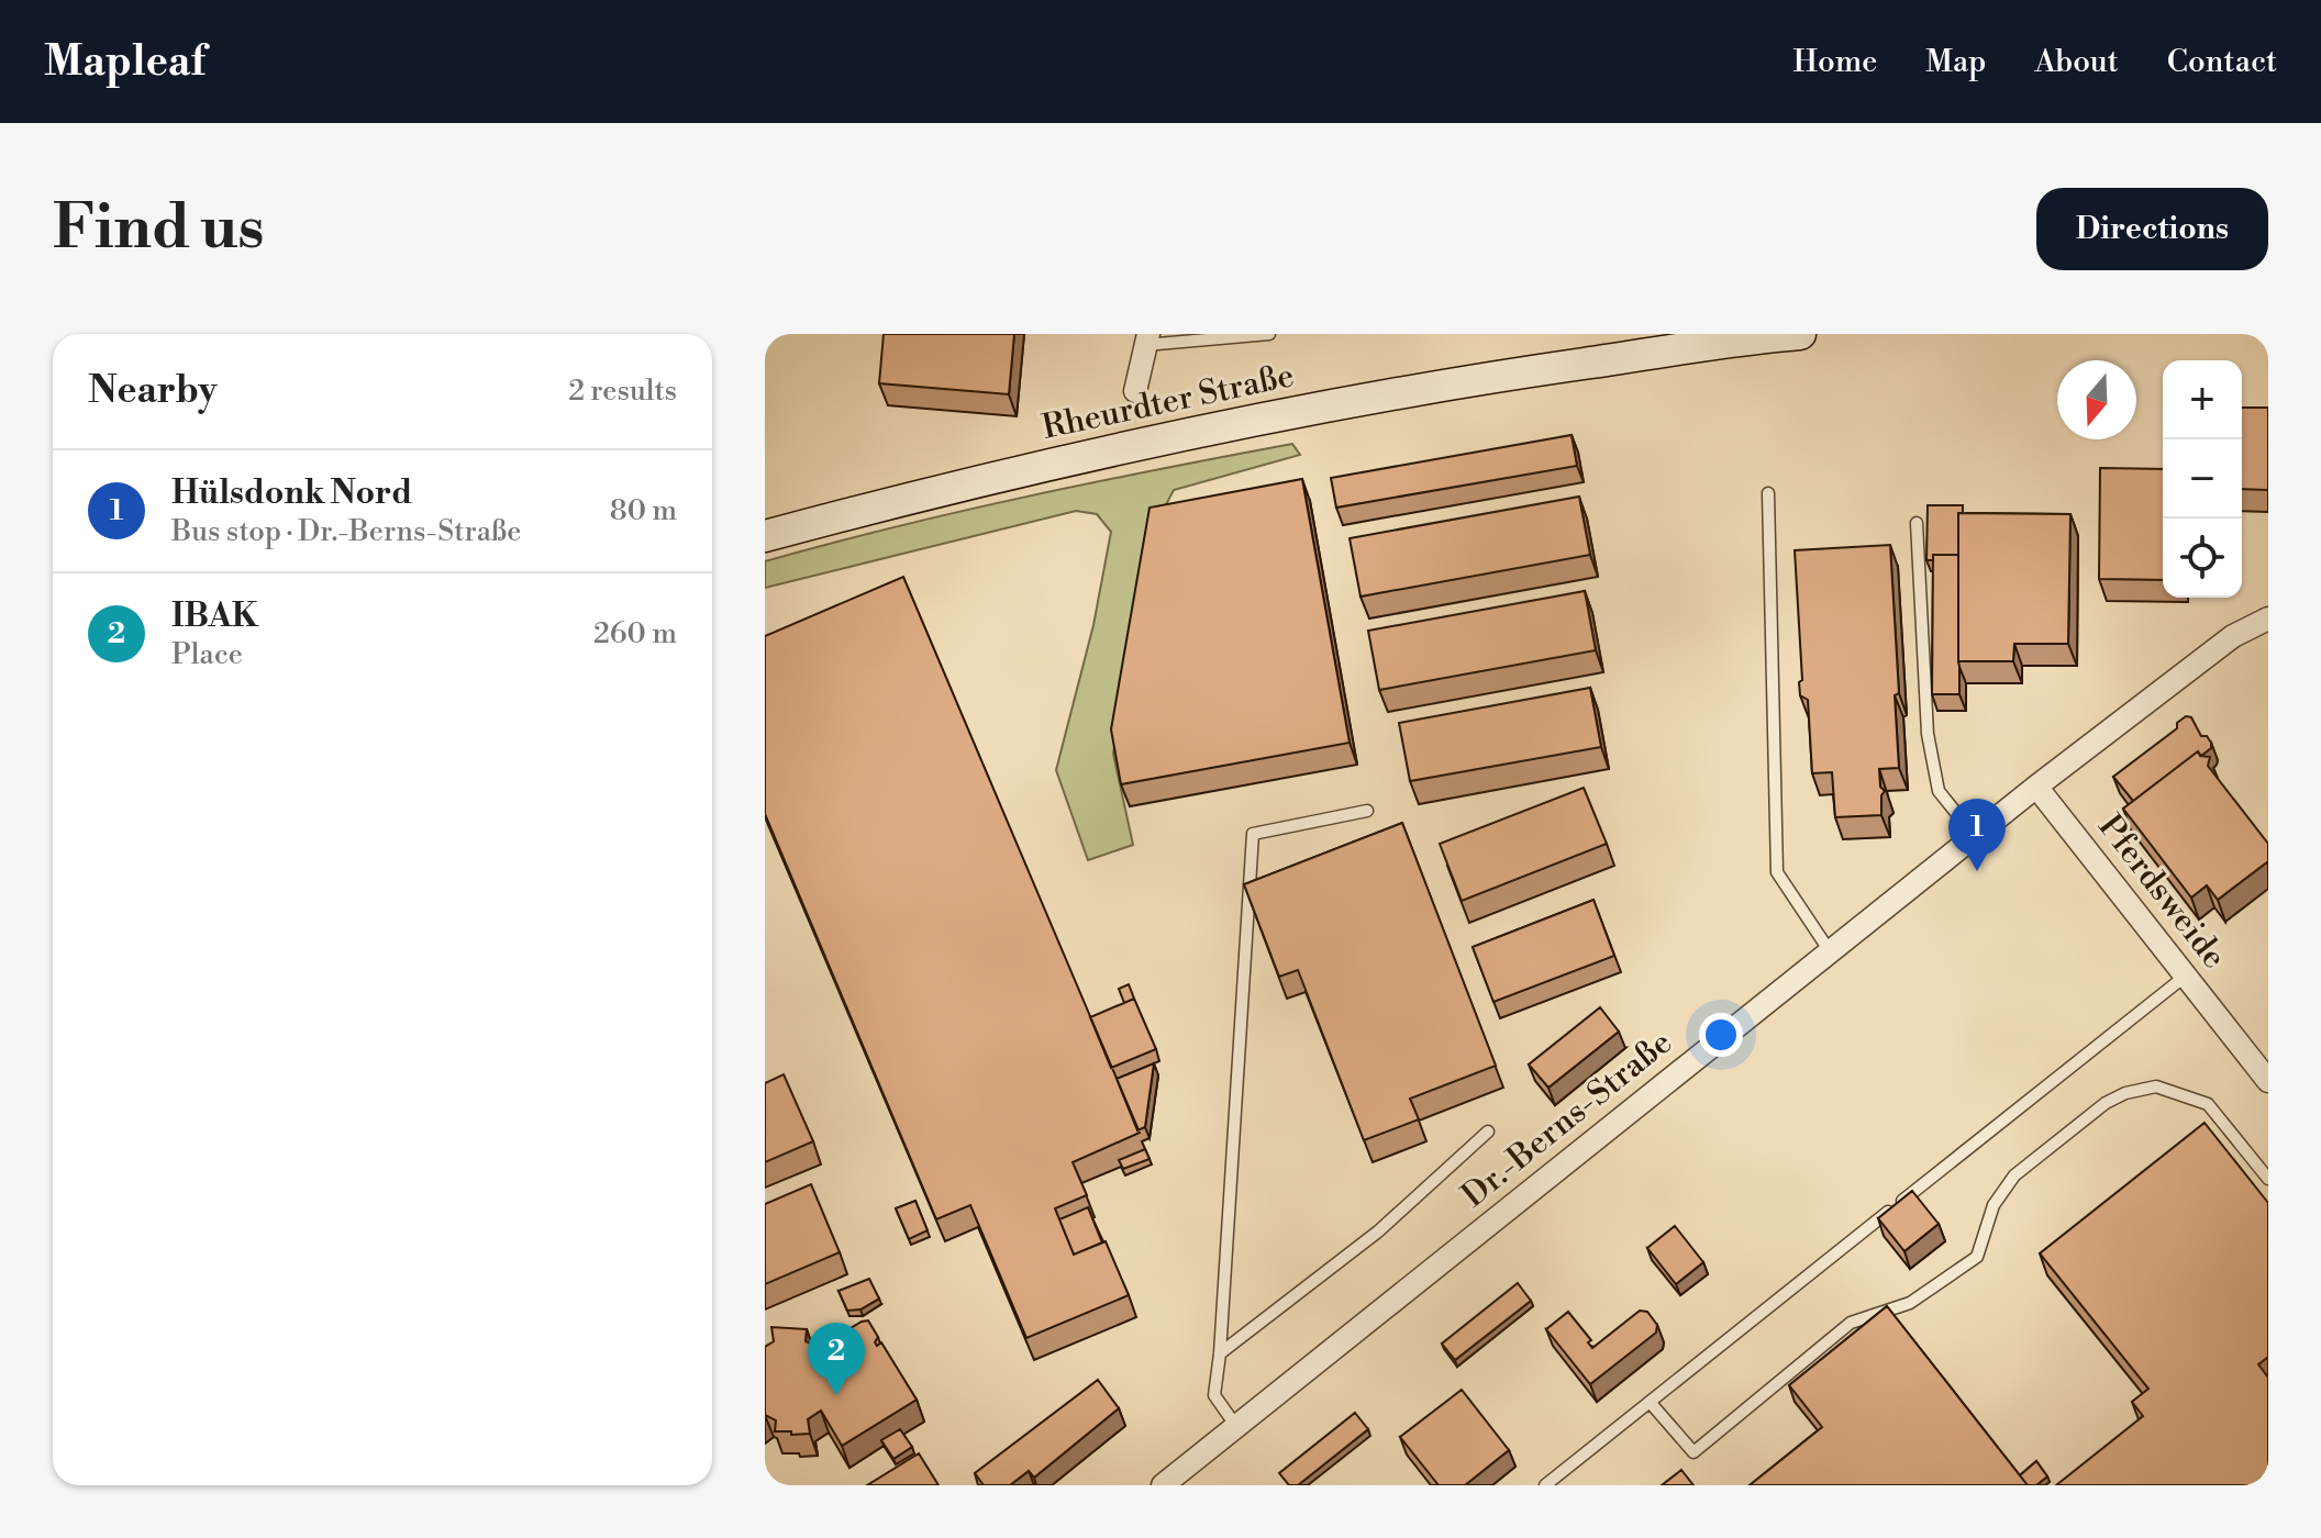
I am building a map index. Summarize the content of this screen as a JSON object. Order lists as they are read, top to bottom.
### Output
{
  "streets": {
    "main road": ["Rheurdter Straße"],
    "street": ["Pferdsweide", "Dr.-Berns-Straße"]
  },
  "crossings": [
    ["Pferdsweide", "Dr.-Berns-Straße"]
  ],
  "north": "bottom",
  "page": {
    "header": "Mapleaf",
    "nav": [
      "Home",
      "Map",
      "About",
      "Contact"
    ],
    "buttons": "Directions",
    "title": "Find us",
    "heading": ["Nearby", "2 results"],
    "map_buttons": ["+", "−"],
    "list": [
      {
        "mark": "1",
        "name": "Hülsdonk Nord",
        "note": "Bus stop · Dr.-Berns-Straße",
        "value": "80 m"
      },
      {
        "mark": "2",
        "name": "IBAK",
        "note": "Place",
        "value": "260 m"
      }
    ],
    "pins": ["1", "2"]
  }
}
